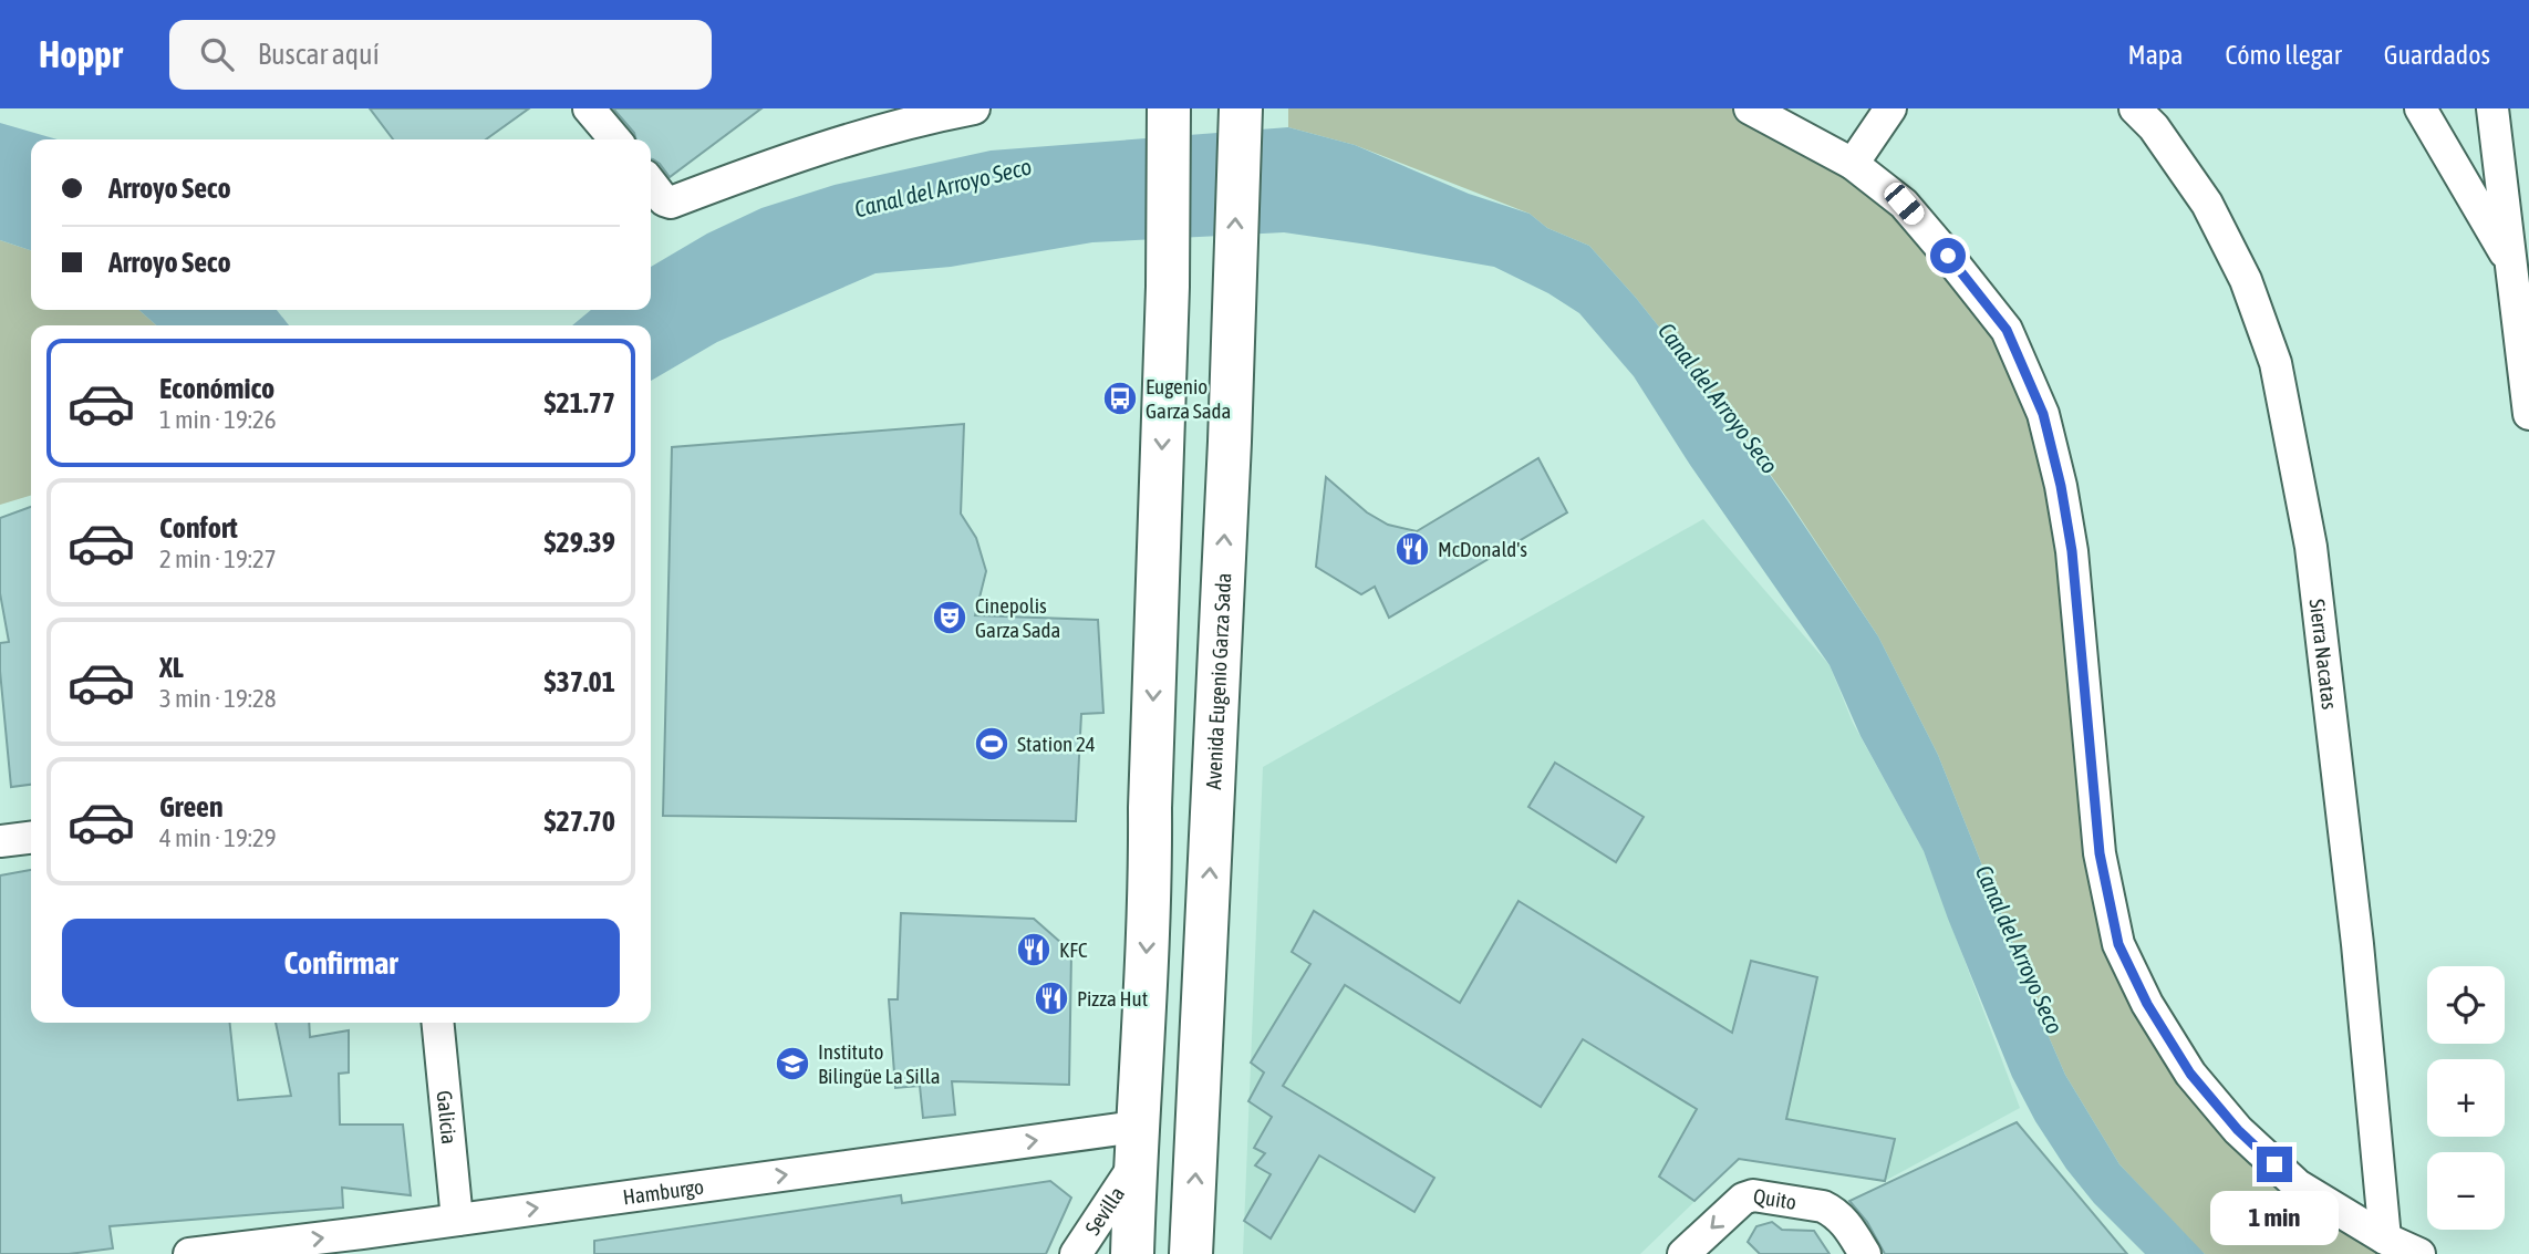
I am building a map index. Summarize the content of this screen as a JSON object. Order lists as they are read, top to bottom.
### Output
{
  "streets": {
    "highway": ["Avenida Eugenio Garza Sada"],
    "street": [
      "Sierra Nacatas",
      "Galicia",
      "Hamburgo",
      "Quito",
      "Sevilla"
    ]
  },
  "crossings": [
    ["Galicia", "Hamburgo"],
    ["Hamburgo", "Sevilla"]
  ],
  "one_way": ["Hamburgo"],
  "water": ["Canal del Arroyo Seco"],
  "places": {
    "bus stop": ["Eugenio Garza Sada"],
    "restaurant": ["McDonald's", "KFC", "Pizza Hut"],
    "theatre": ["Cinepolis Garza Sada"],
    "sports": ["Station 24"],
    "school or university": ["Instituto Bilingüe La Silla"]
  },
  "page": {
    "header": "Hoppr",
    "search": "Buscar aquí",
    "nav": ["Mapa", "Cómo llegar", "Guardados"],
    "banner": ["Arroyo Seco", "Arroyo Seco"],
    "list": [
      {
        "name": "Económico",
        "note": "1 min · 19:26",
        "value": "$21.77"
      },
      {
        "name": "Confort",
        "note": "2 min · 19:27",
        "value": "$29.39"
      },
      {
        "name": "XL",
        "note": "3 min · 19:28",
        "value": "$37.01"
      },
      {
        "name": "Green",
        "note": "4 min · 19:29",
        "value": "$27.70"
      }
    ],
    "buttons": "Confirmar",
    "map_buttons": ["+", "−"],
    "bubble": "1 min"
  }
}
